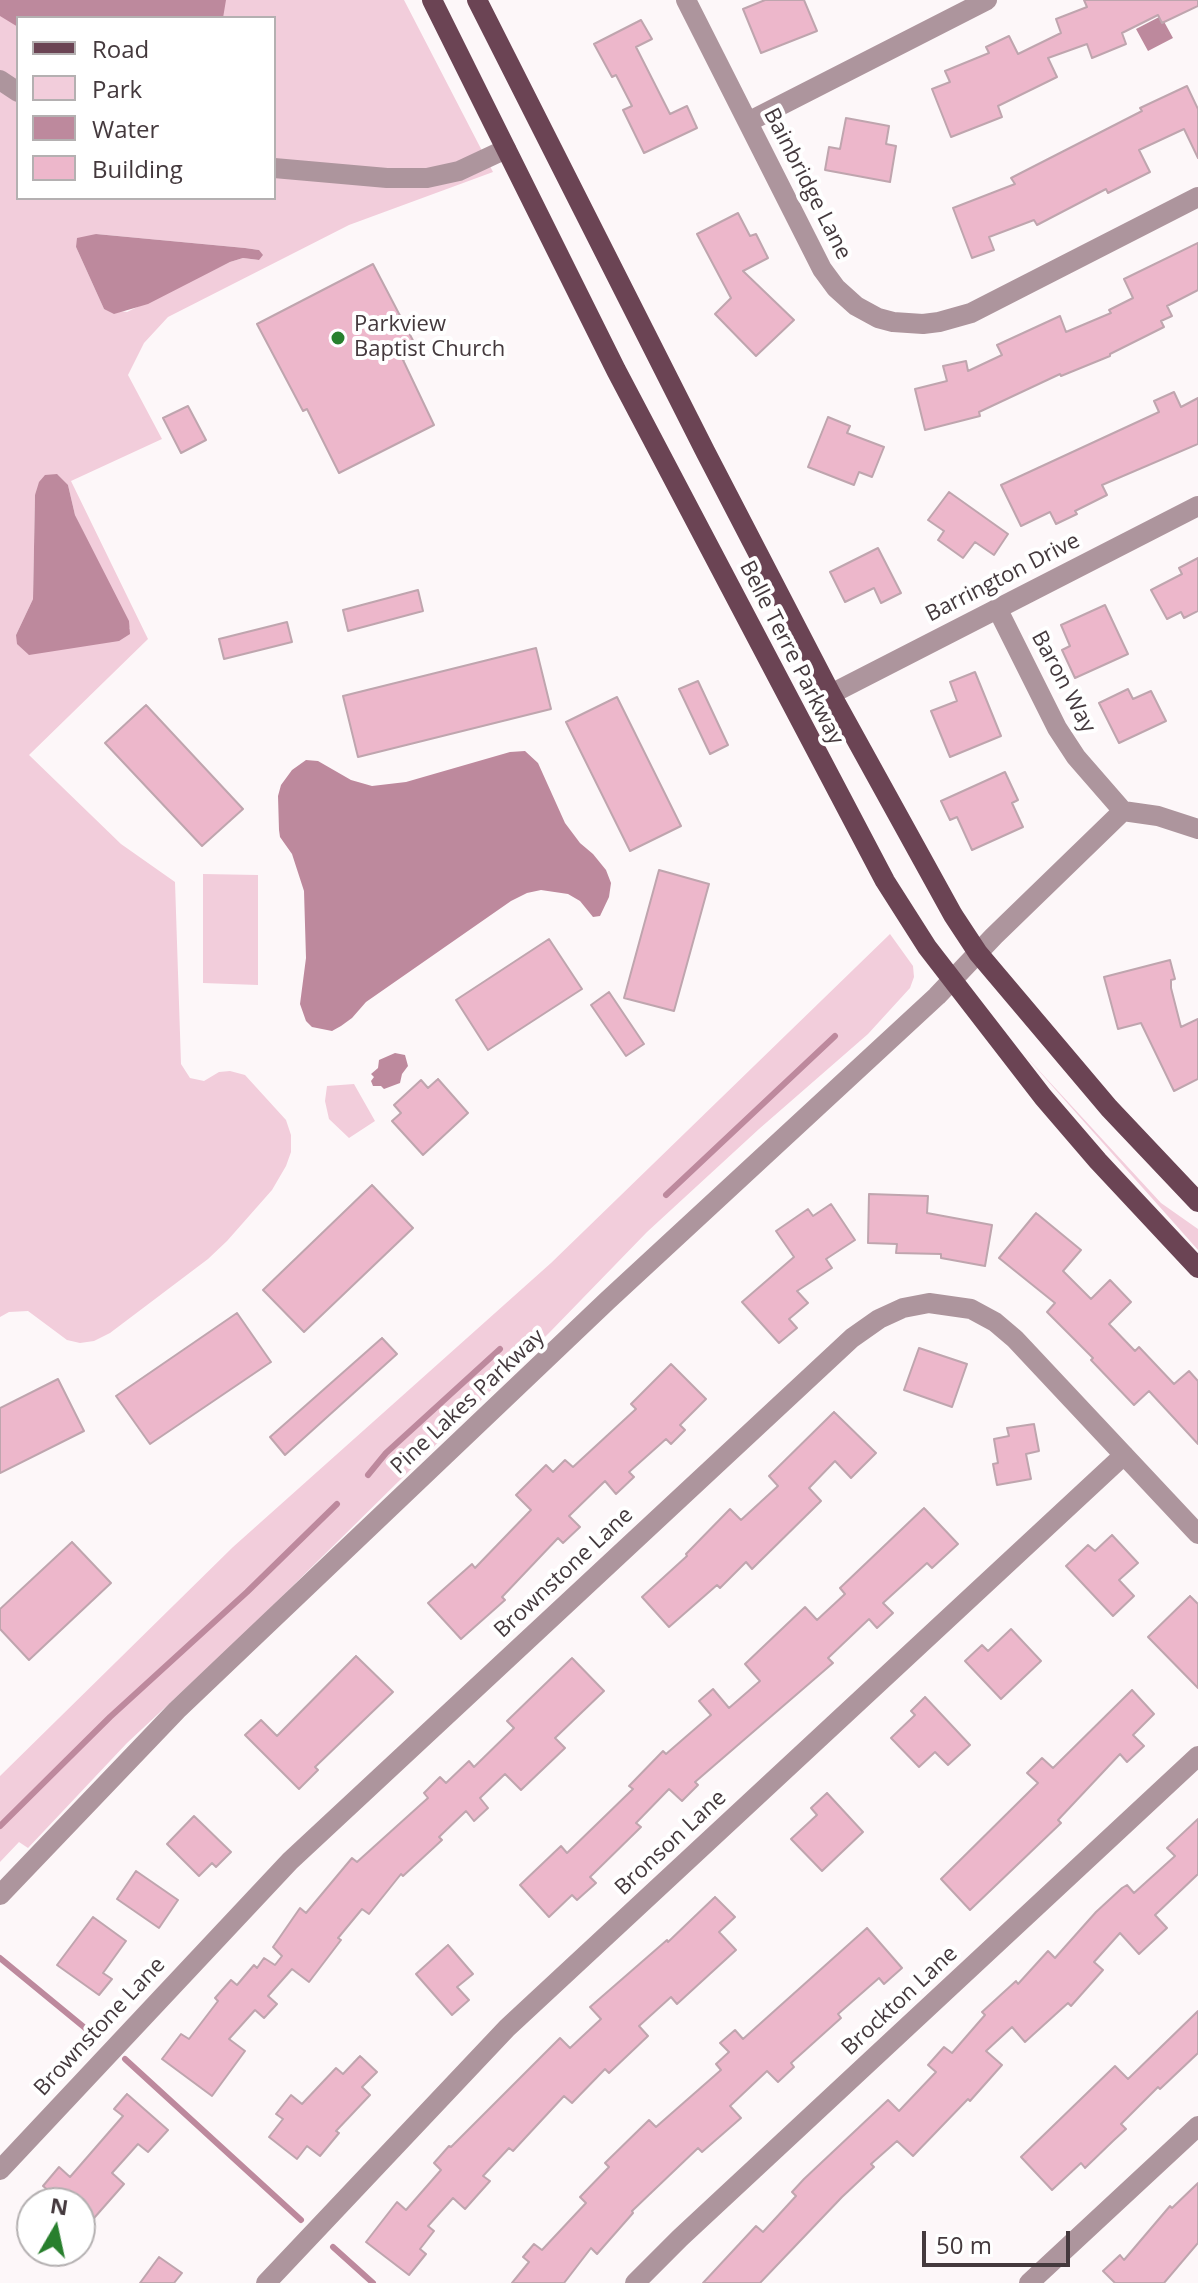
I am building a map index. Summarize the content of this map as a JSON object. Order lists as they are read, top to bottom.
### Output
{
  "streets": {
    "main road": ["Belle Terre Parkway"],
    "street": [
      "Bainbridge Lane",
      "Barrington Drive",
      "Baron Way",
      "Pine Lakes Parkway",
      "Brownstone Lane",
      "Bronson Lane",
      "Brockton Lane"
    ]
  },
  "crossings": [
    ["Barrington Drive", "Belle Terre Parkway"],
    ["Barrington Drive", "Baron Way"],
    ["Belle Terre Parkway", "Pine Lakes Parkway"],
    ["Baron Way", "Pine Lakes Parkway"],
    ["Brownstone Lane", "Bronson Lane"]
  ],
  "places": ["Parkview Baptist Church"],
  "legend": [
    "Road",
    "Park",
    "Water",
    "Building"
  ],
  "scale_bar": "50 m",
  "north": "top"
}
